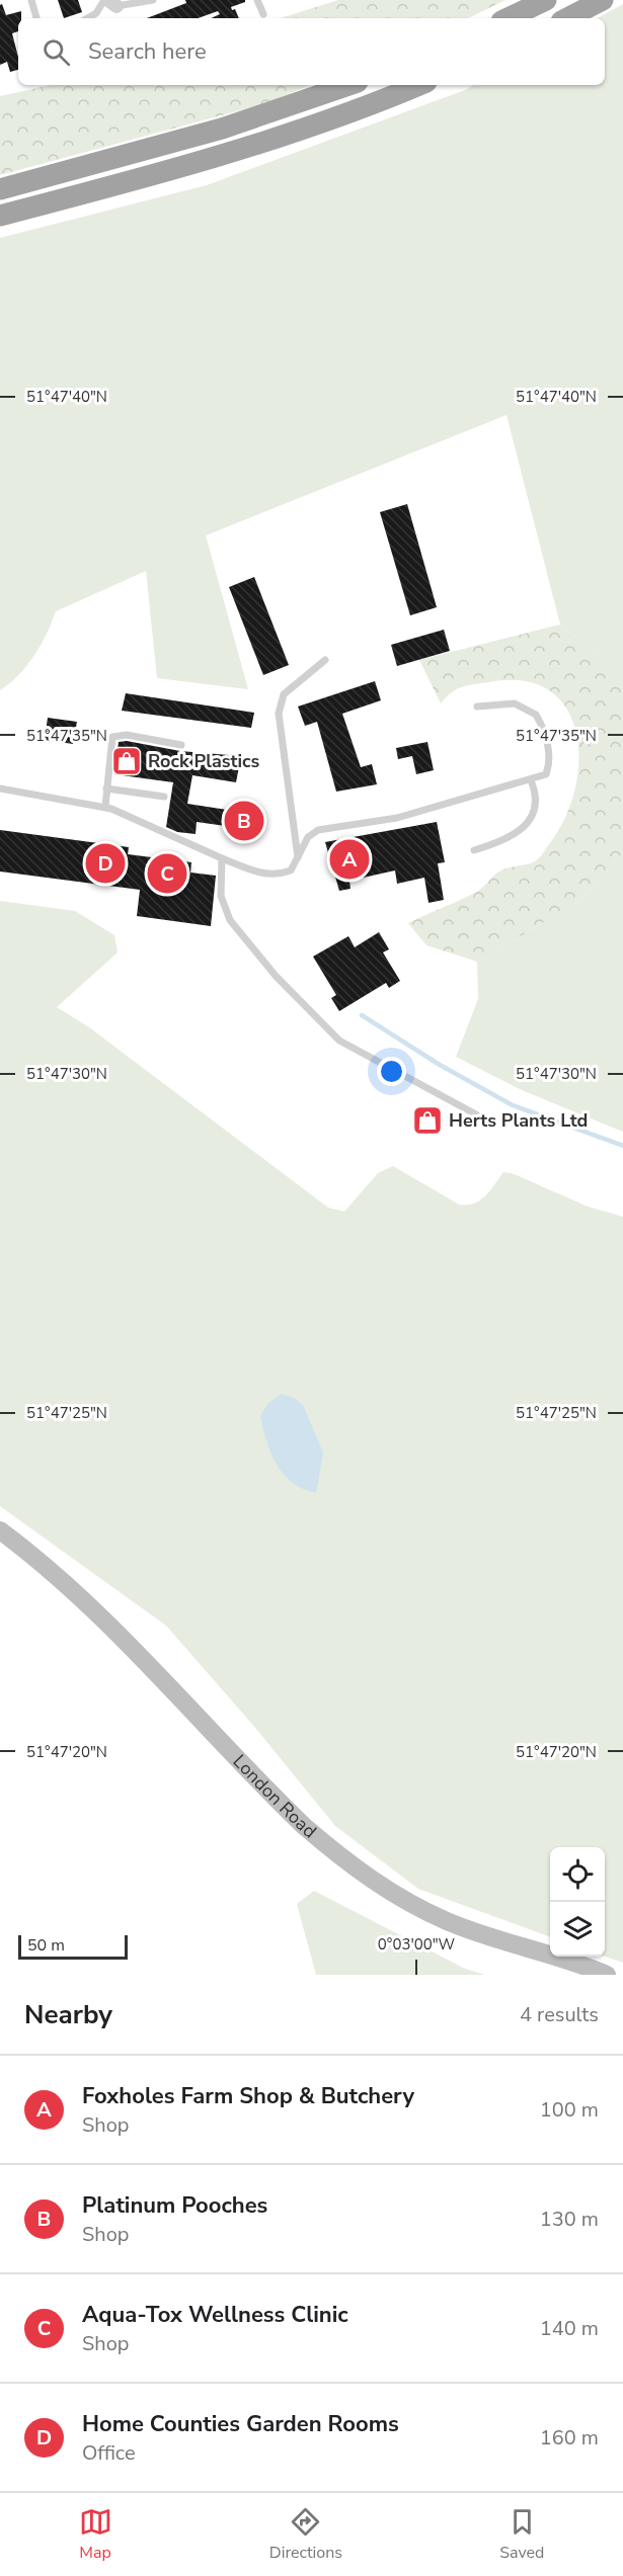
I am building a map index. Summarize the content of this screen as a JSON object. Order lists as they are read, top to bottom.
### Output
{
  "streets": {
    "main road": ["London Road"]
  },
  "places": {
    "shop": ["Rock Plastics", "Herts Plants Ltd"]
  },
  "scale_bar": "50 m",
  "page": {
    "search": "Search here",
    "pins": [
      "B",
      "A",
      "D",
      "C"
    ],
    "scale": "50 m",
    "heading": ["Nearby", "4 results"],
    "list": [
      {
        "mark": "A",
        "name": "Foxholes Farm Shop & Butchery",
        "note": "Shop",
        "value": "100 m"
      },
      {
        "mark": "B",
        "name": "Platinum Pooches",
        "note": "Shop",
        "value": "130 m"
      },
      {
        "mark": "C",
        "name": "Aqua-Tox Wellness Clinic",
        "note": "Shop",
        "value": "140 m"
      },
      {
        "mark": "D",
        "name": "Home Counties Garden Rooms",
        "note": "Office",
        "value": "160 m"
      }
    ],
    "nav": ["Map", "Directions", "Saved"]
  },
  "coordinates": [
    "51°47'40\"N",
    "51°47'35\"N",
    "51°47'30\"N",
    "51°47'25\"N",
    "51°47'20\"N",
    "0°03'00\"W"
  ]
}
